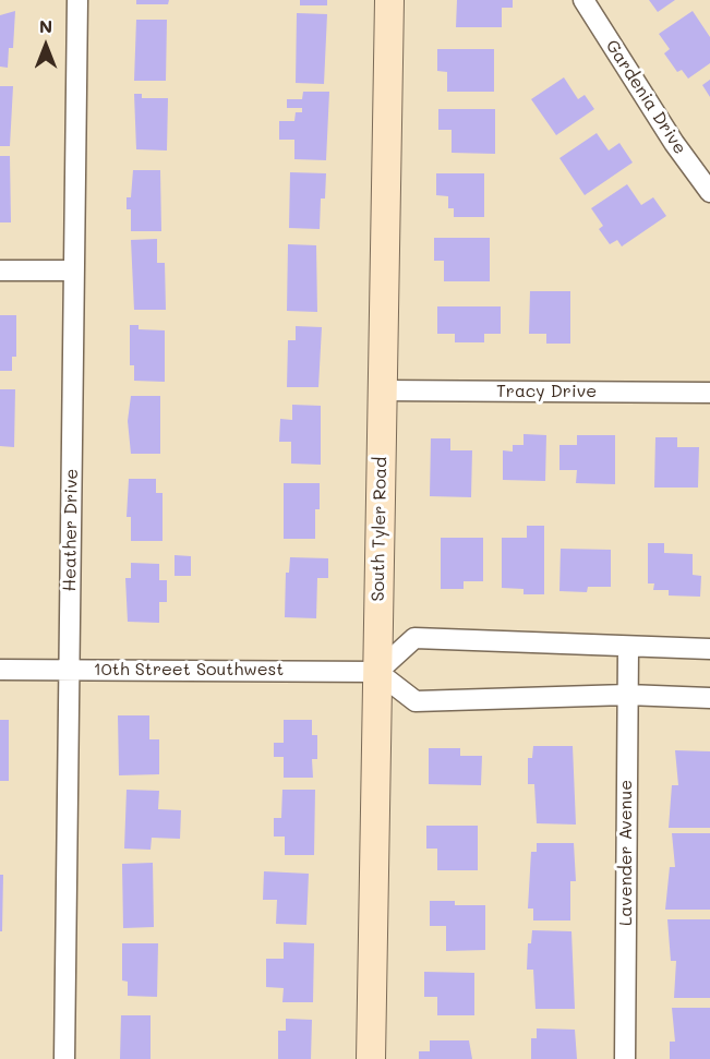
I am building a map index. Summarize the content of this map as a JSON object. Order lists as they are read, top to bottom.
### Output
{
  "streets": {
    "street": [
      "Gardenia Drive",
      "Tracy Drive",
      "South Tyler Road",
      "Heather Drive",
      "10th Street Southwest",
      "Lavender Avenue"
    ]
  },
  "crossings": [
    ["Tracy Drive", "South Tyler Road"],
    ["South Tyler Road", "10th Street Southwest"],
    ["Heather Drive", "10th Street Southwest"]
  ],
  "north": "top"
}
